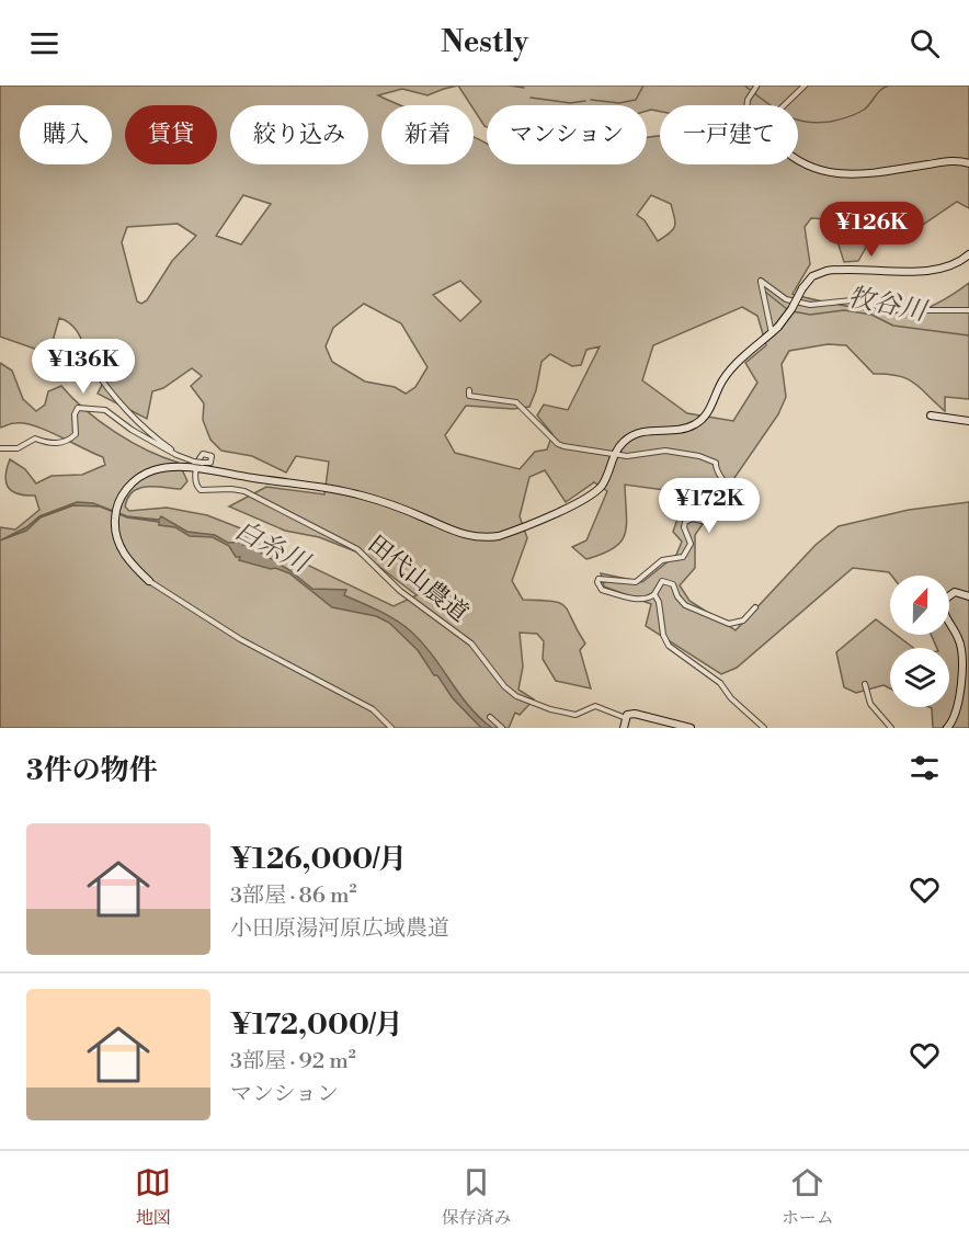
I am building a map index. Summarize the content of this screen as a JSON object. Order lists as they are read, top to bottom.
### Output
{
  "streets": {
    "street": ["田代山農道"]
  },
  "water": ["牧谷川", "白糸川"],
  "north": "top",
  "page": {
    "header": "Nestly",
    "chip": [
      "購入",
      "賃貸",
      "絞り込み",
      "新着",
      "マンション",
      "一戸建て"
    ],
    "price": ["¥126K", "¥136K", "¥172K"],
    "heading": "3件の物件",
    "list": [
      {
        "name": "¥126,000/月",
        "note": "3部屋 · 86 m² · 小田原湯河原広域農道"
      },
      {
        "name": "¥172,000/月",
        "note": "3部屋 · 92 m² · マンション"
      }
    ],
    "tabs": ["地図", "保存済み", "ホーム"]
  }
}
